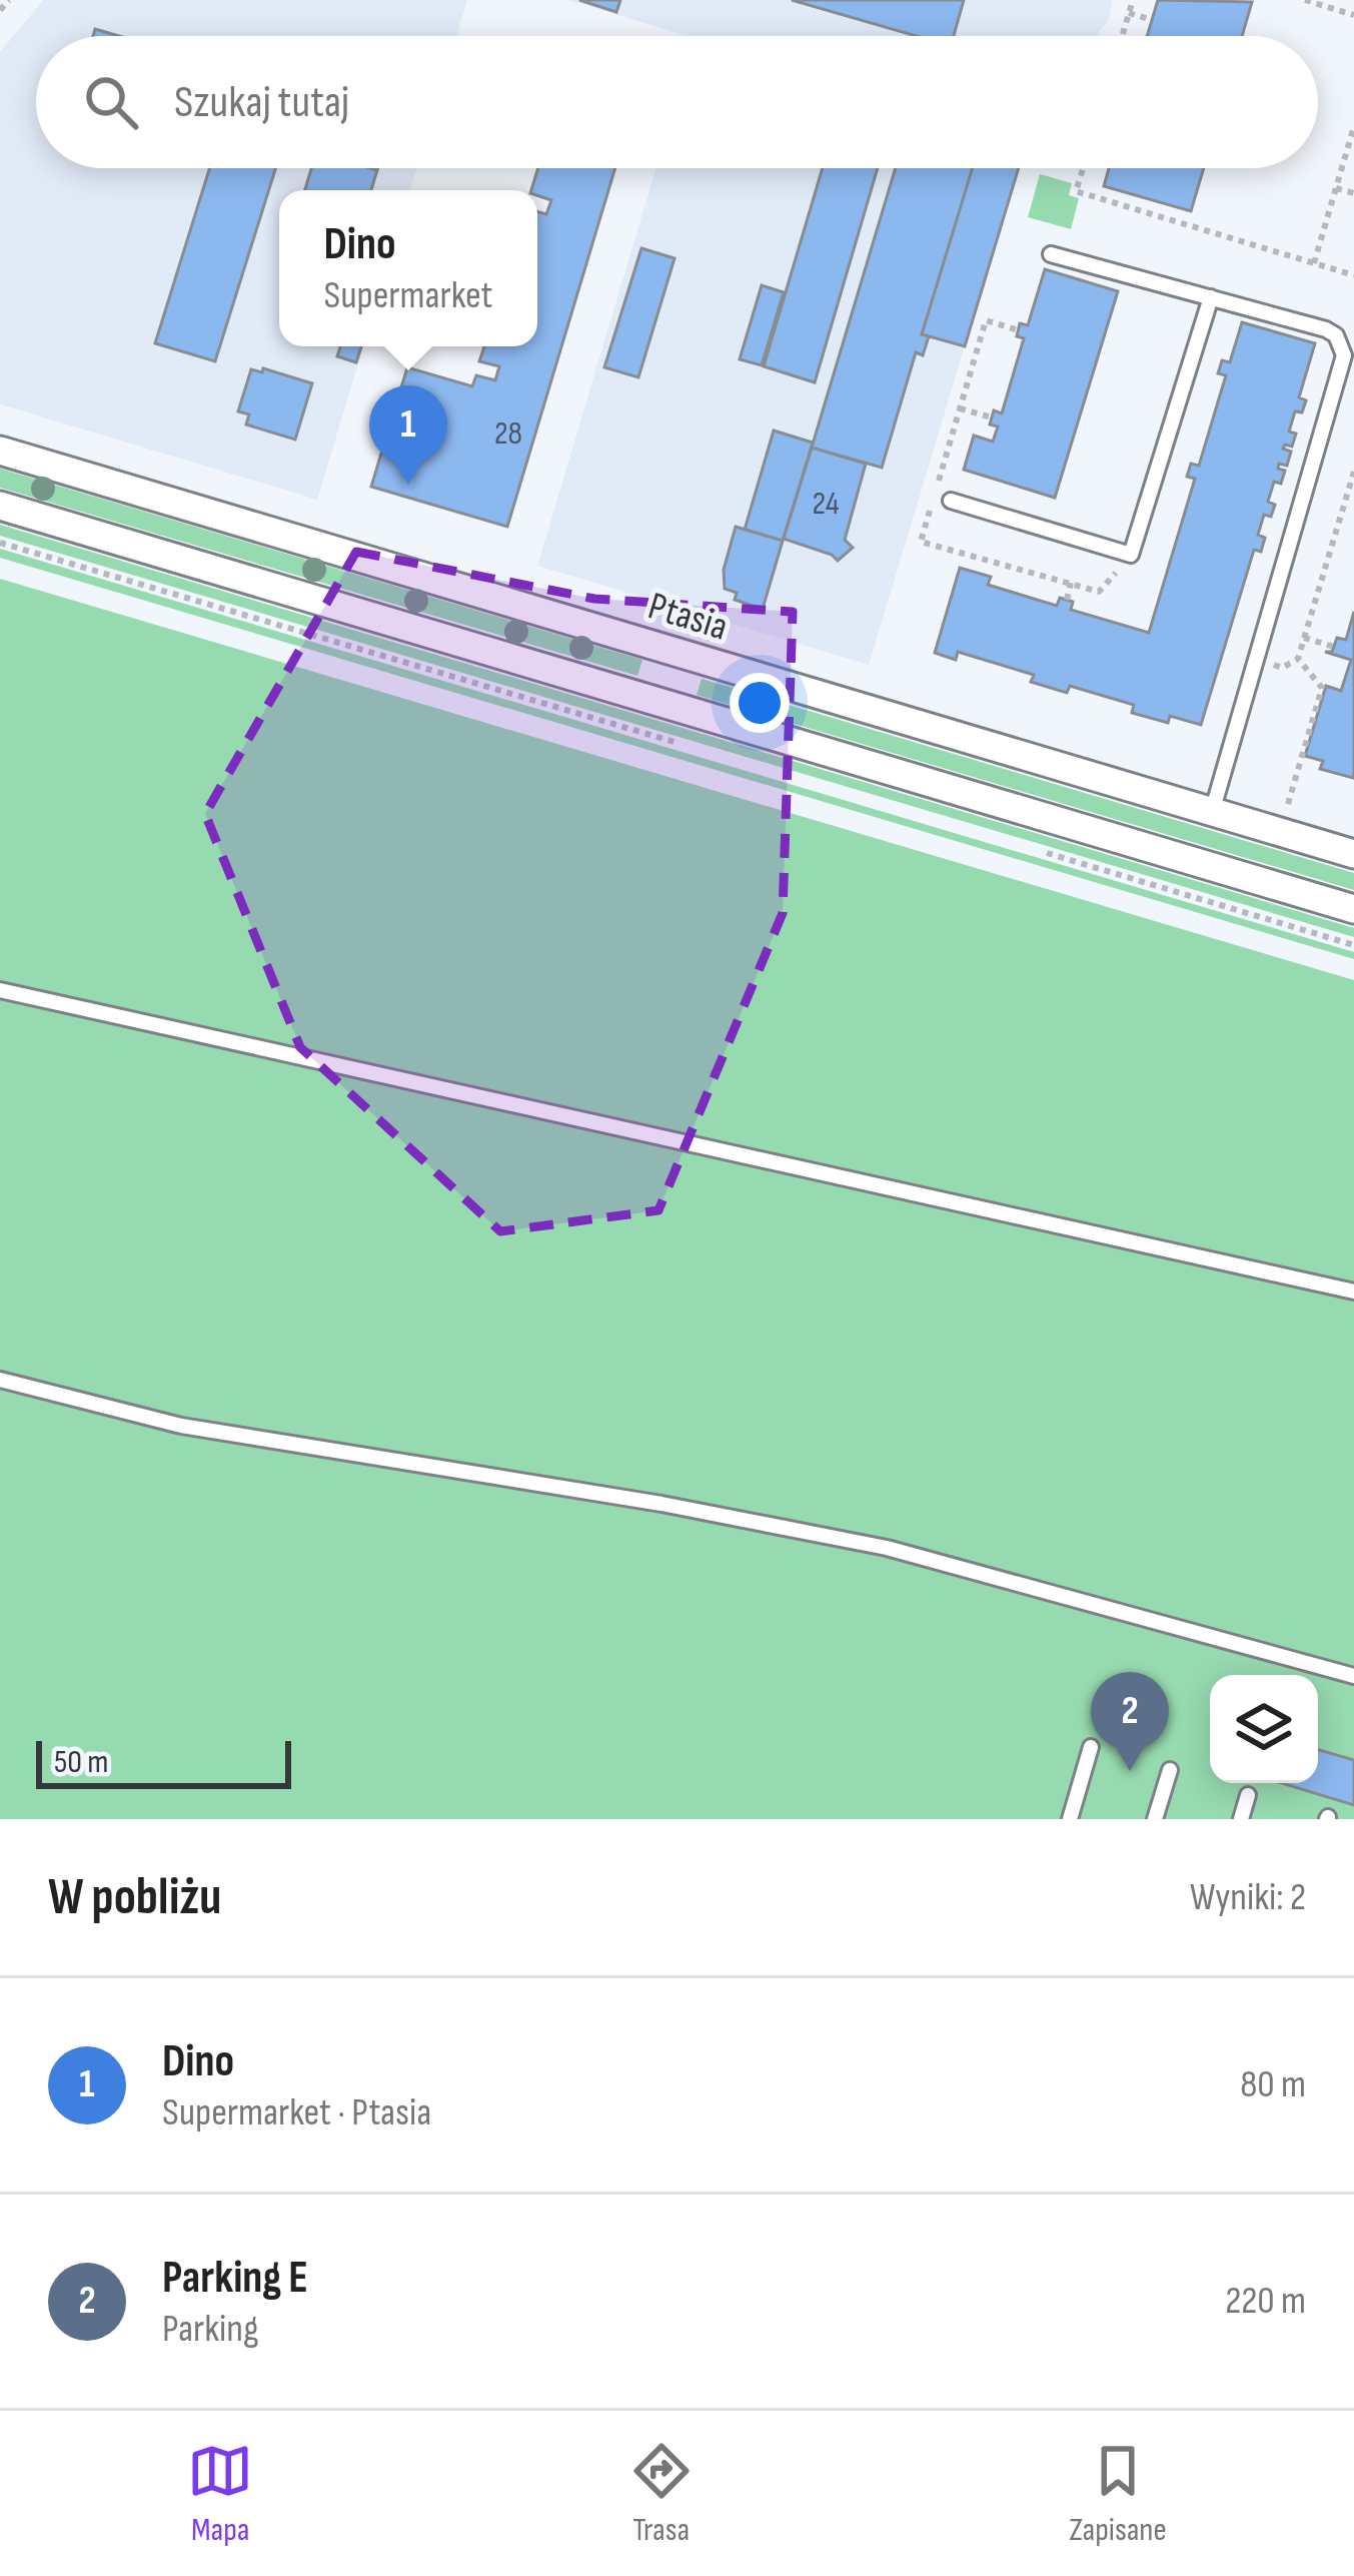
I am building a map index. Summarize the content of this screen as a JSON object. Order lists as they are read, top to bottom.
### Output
{
  "streets": {
    "street": ["Ptasia"]
  },
  "house_numbers": ["28", "24"],
  "scale_bar": "50 m",
  "page": {
    "search": "Szukaj tutaj",
    "popup": ["Dino", "Supermarket"],
    "pins": ["1", "2"],
    "scale": "50 m",
    "heading": ["W pobliżu", "Wyniki: 2"],
    "list": [
      {
        "mark": "1",
        "name": "Dino",
        "note": "Supermarket · Ptasia",
        "value": "80 m"
      },
      {
        "mark": "2",
        "name": "Parking E",
        "note": "Parking",
        "value": "220 m"
      }
    ],
    "nav": ["Mapa", "Trasa", "Zapisane"]
  }
}
